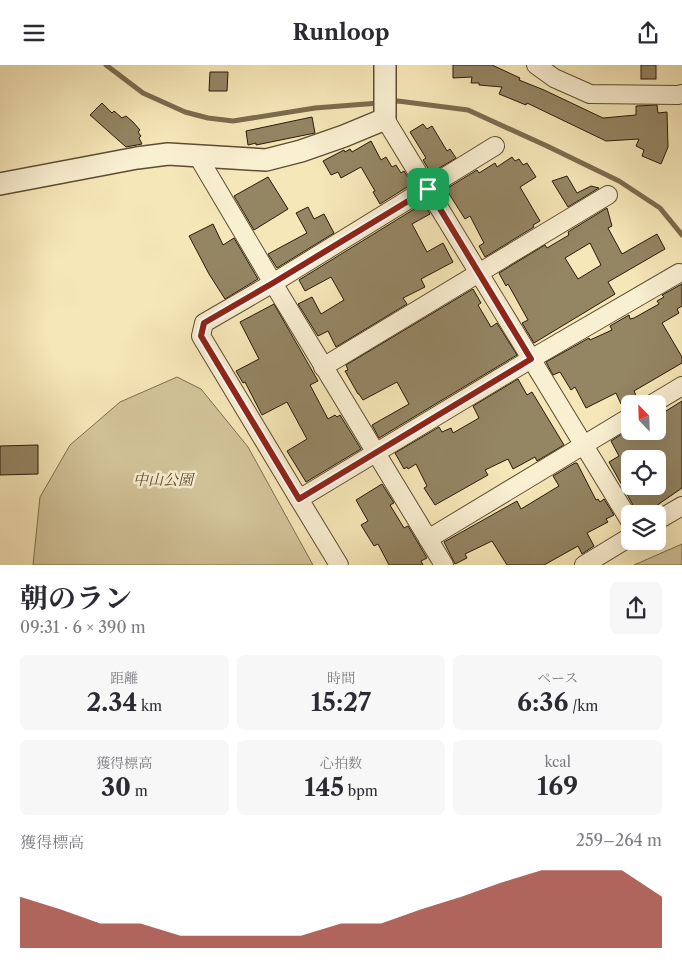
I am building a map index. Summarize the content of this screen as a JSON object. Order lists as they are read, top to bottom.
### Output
{
  "parks": ["中山公園"],
  "north": "top left",
  "page": {
    "header": "Runloop",
    "heading": ["朝のラン", "09:31 · 6 × 390 m"],
    "stats": [
      ["距離", "2.34 km"],
      ["時間", "15:27"],
      ["ペース", "6:36 /km"],
      ["獲得標高", "30 m"],
      ["心拍数", "145 bpm"],
      ["kcal", "169"]
    ],
    "chart": ["獲得標高", "259–264 m"]
  }
}
